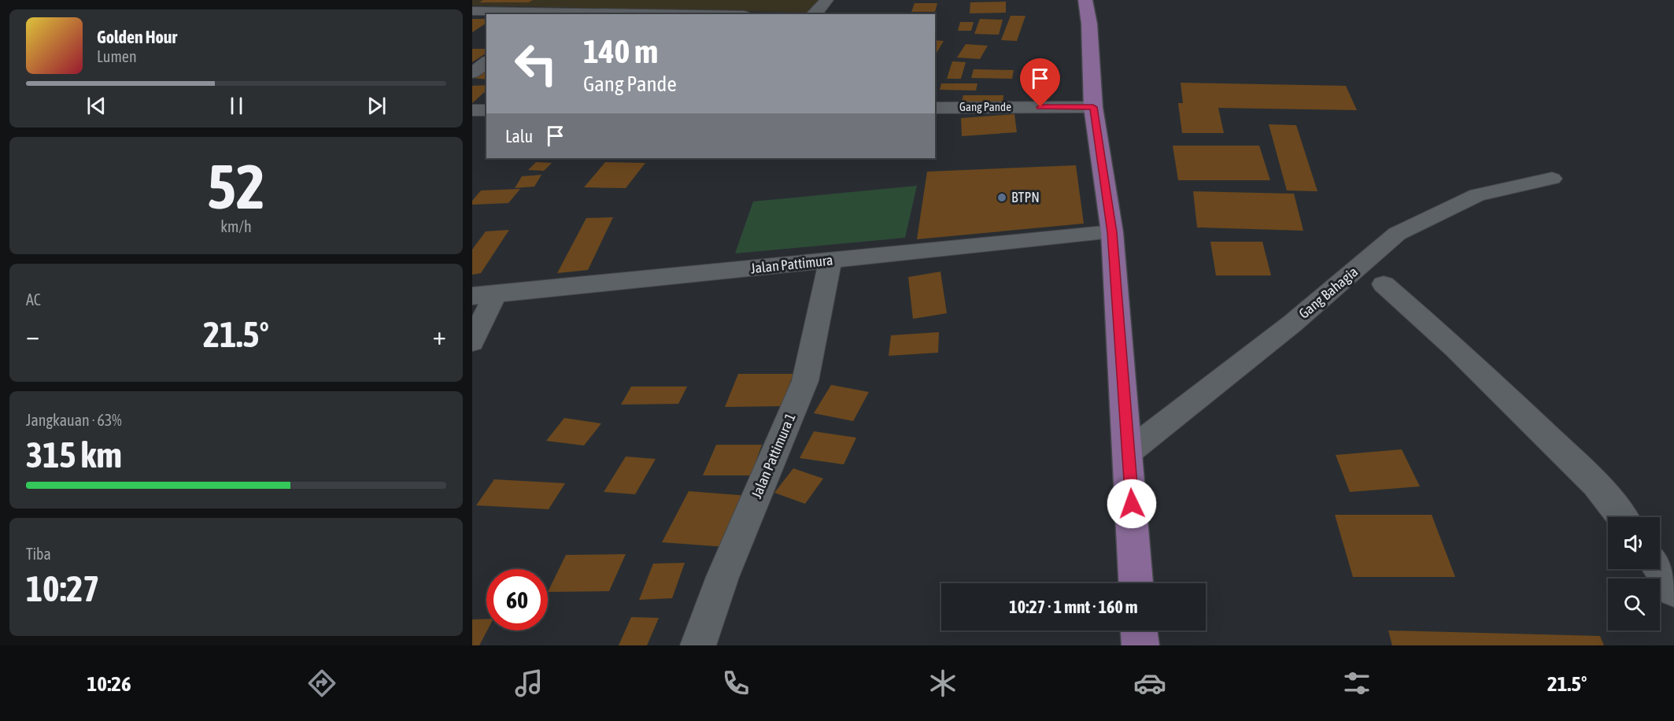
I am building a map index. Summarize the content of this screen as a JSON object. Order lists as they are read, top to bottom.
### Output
{
  "streets": {
    "street": [
      "Gang Pande",
      "Jalan Pattimura",
      "Gang Bahagia",
      "Jalan Pattimura 1"
    ]
  },
  "crossings": [
    ["Jalan Pattimura", "Jalan Pattimura 1"]
  ],
  "places": ["BTPN"],
  "page": {
    "turn": ["140 m", "Gang Pande"],
    "song": ["Golden Hour", "Lumen"],
    "then": "Lalu",
    "tile": [
      ["52", "km/h"],
      "AC",
      ["Jangkauan · 63%", "315 km"],
      ["Tiba", "10:27"]
    ],
    "heat": ["−", "21.5°", "+"],
    "limit": "60",
    "trip": "10:27 · 1 mnt · 160 m",
    "tabs": ["10:26", "21.5°"]
  }
}
